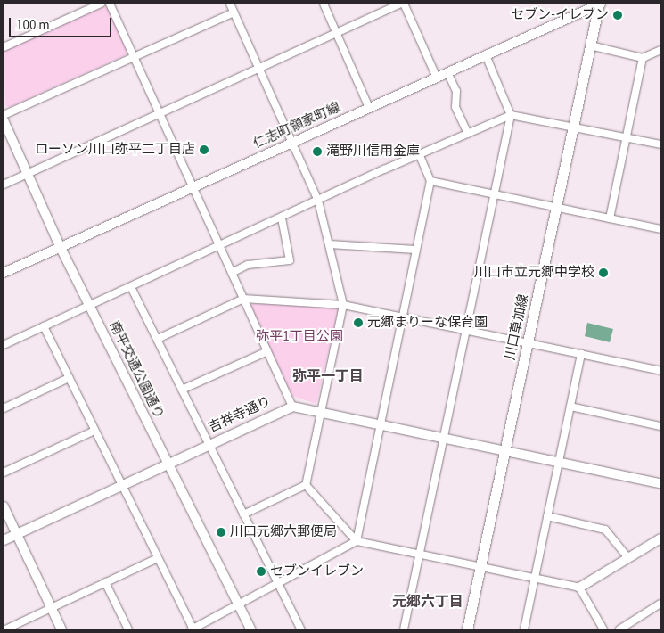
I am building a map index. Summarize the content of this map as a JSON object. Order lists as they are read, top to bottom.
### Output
{
  "streets": {
    "main road": ["川口草加線"],
    "street": ["仁志町領家町線", "南平交通公園通り", "吉祥寺通り"]
  },
  "crossings": [
    ["仁志町領家町線", "川口草加線"],
    ["仁志町領家町線", "南平交通公園通り"],
    ["川口草加線", "吉祥寺通り"],
    ["南平交通公園通り", "吉祥寺通り"]
  ],
  "districts": ["弥平一丁目", "元郷六丁目"],
  "parks": ["弥平1丁目公園"],
  "places": [
    "セブン-イレブン",
    "ローソン川口弥平二丁目店",
    "滝野川信用金庫",
    "川口市立元郷中学校",
    "元郷まりーな保育園",
    "川口元郷六郵便局",
    "セブンイレブン"
  ],
  "scale_bar": "100 m"
}
